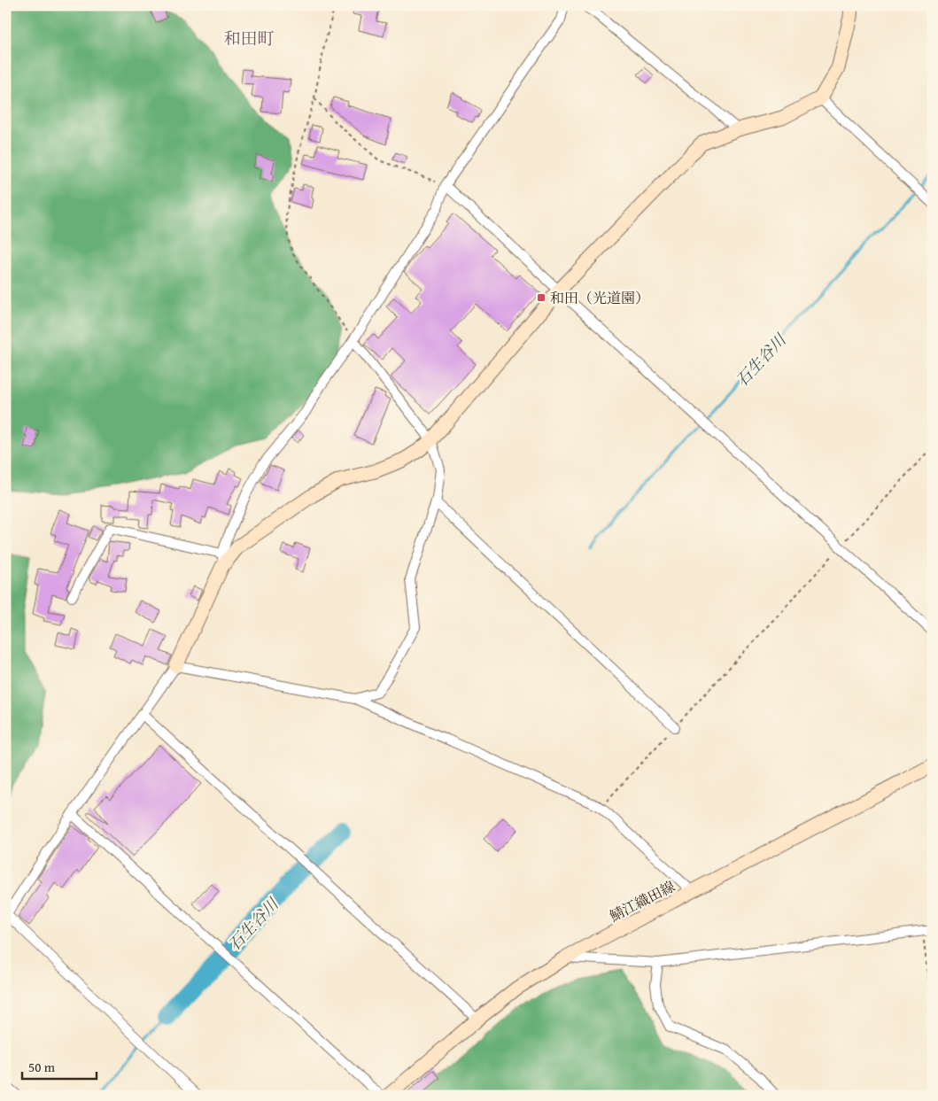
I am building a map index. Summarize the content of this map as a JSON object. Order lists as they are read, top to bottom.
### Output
{
  "streets": {
    "street": ["鯖江織田線"]
  },
  "districts": ["和田町"],
  "water": ["石生谷川"],
  "places": {
    "transit": ["和田（光道園）"]
  },
  "scale_bar": "50 m"
}
